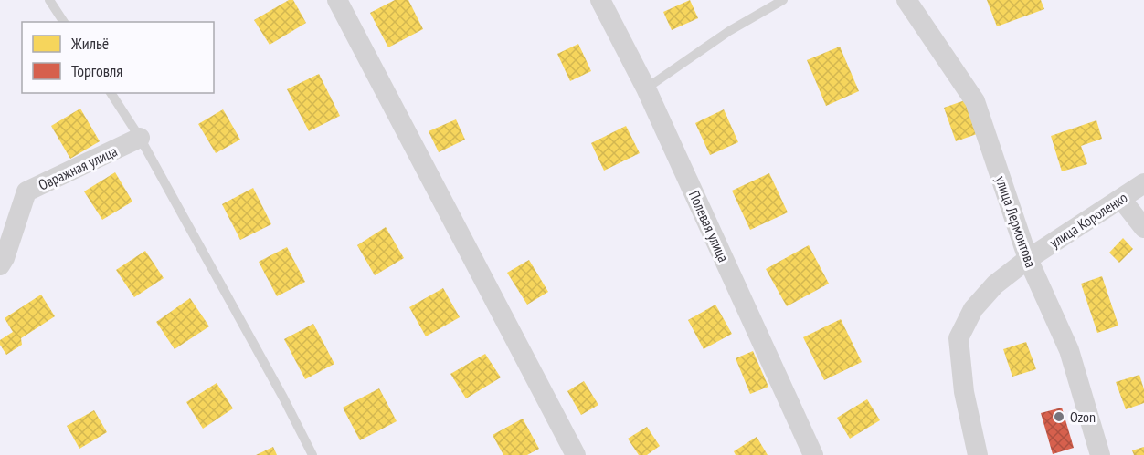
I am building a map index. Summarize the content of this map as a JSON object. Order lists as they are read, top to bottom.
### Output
{
  "streets": {
    "street": [
      "Овражная улица",
      "улица Короленко",
      "улица Лермонтова",
      "Полевая улица"
    ]
  },
  "crossings": [
    ["улица Короленко", "улица Лермонтова"]
  ],
  "places": ["Ozon"],
  "legend": ["Жильё", "Торговля"]
}
